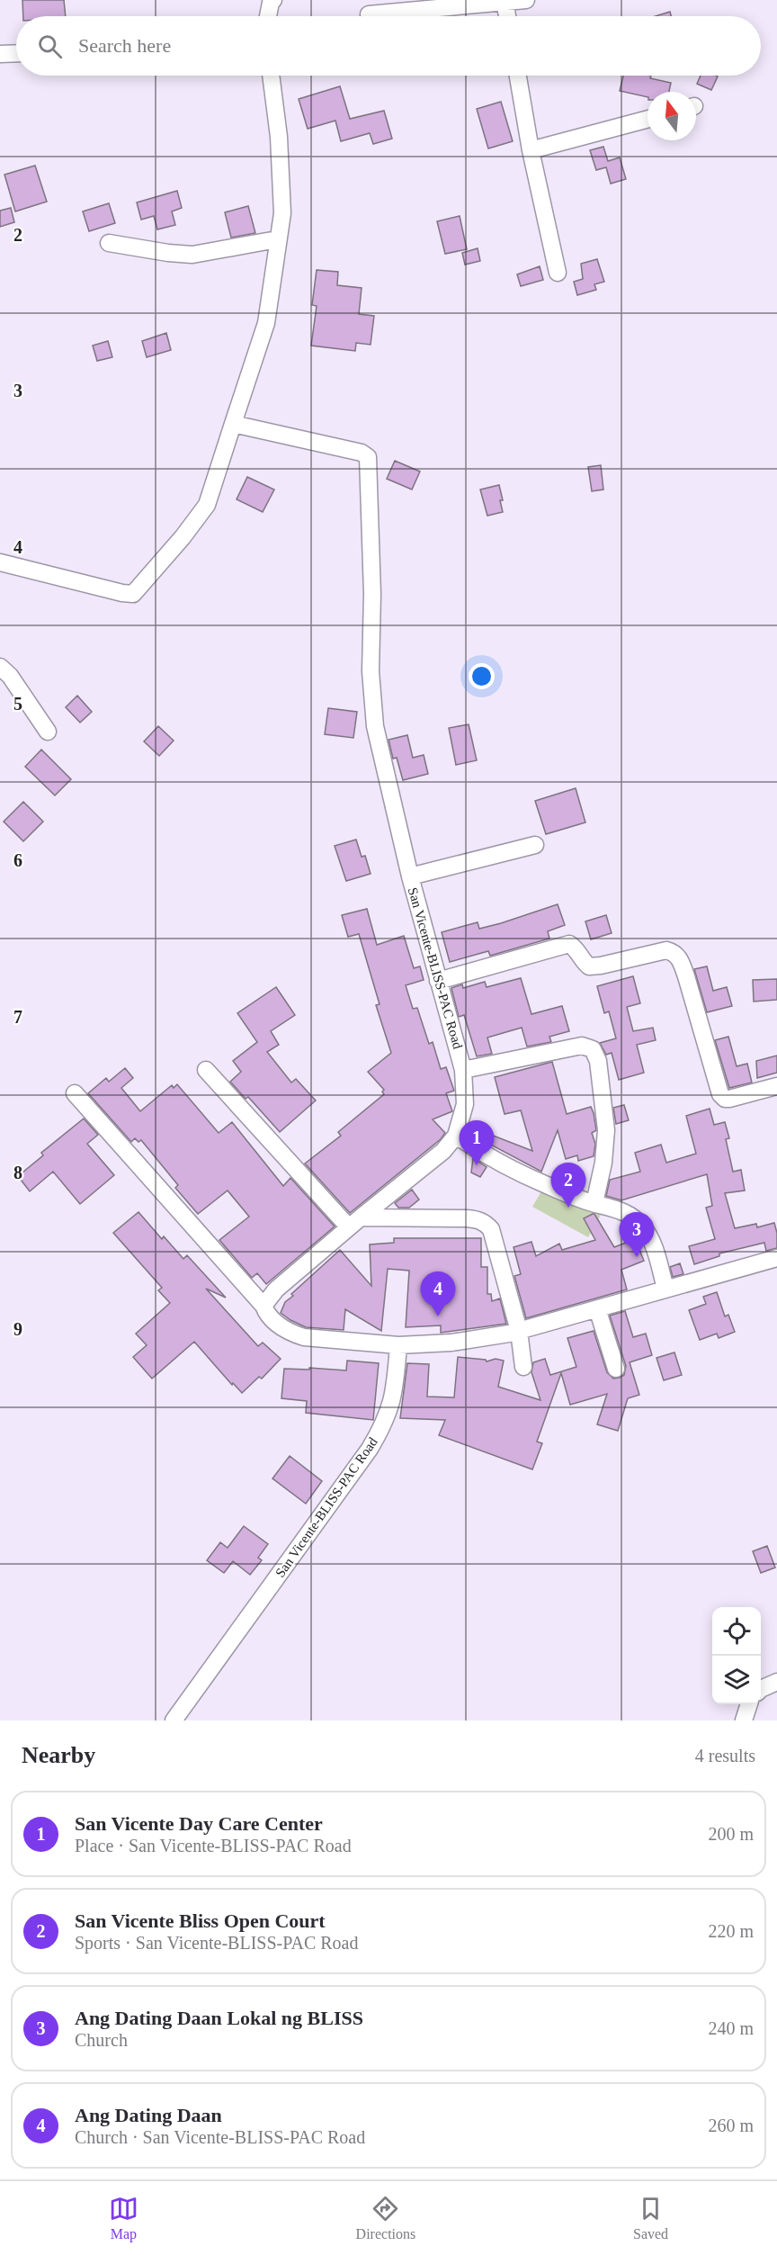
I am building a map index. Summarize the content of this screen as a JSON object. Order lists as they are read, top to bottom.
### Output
{
  "streets": {
    "street": ["San Vicente-BLISS-PAC Road"]
  },
  "north": "top",
  "page": {
    "search": "Search here",
    "pins": [
      "1",
      "2",
      "3",
      "4"
    ],
    "heading": ["Nearby", "4 results"],
    "list": [
      {
        "mark": "1",
        "name": "San Vicente Day Care Center",
        "note": "Place · San Vicente-BLISS-PAC Road",
        "value": "200 m"
      },
      {
        "mark": "2",
        "name": "San Vicente Bliss Open Court",
        "note": "Sports · San Vicente-BLISS-PAC Road",
        "value": "220 m"
      },
      {
        "mark": "3",
        "name": "Ang Dating Daan Lokal ng BLISS",
        "note": "Church",
        "value": "240 m"
      },
      {
        "mark": "4",
        "name": "Ang Dating Daan",
        "note": "Church · San Vicente-BLISS-PAC Road",
        "value": "260 m"
      }
    ],
    "nav": ["Map", "Directions", "Saved"]
  },
  "grid": {
    "rows": [
      "2",
      "3",
      "4",
      "5",
      "6",
      "7",
      "8",
      "9"
    ]
  }
}
